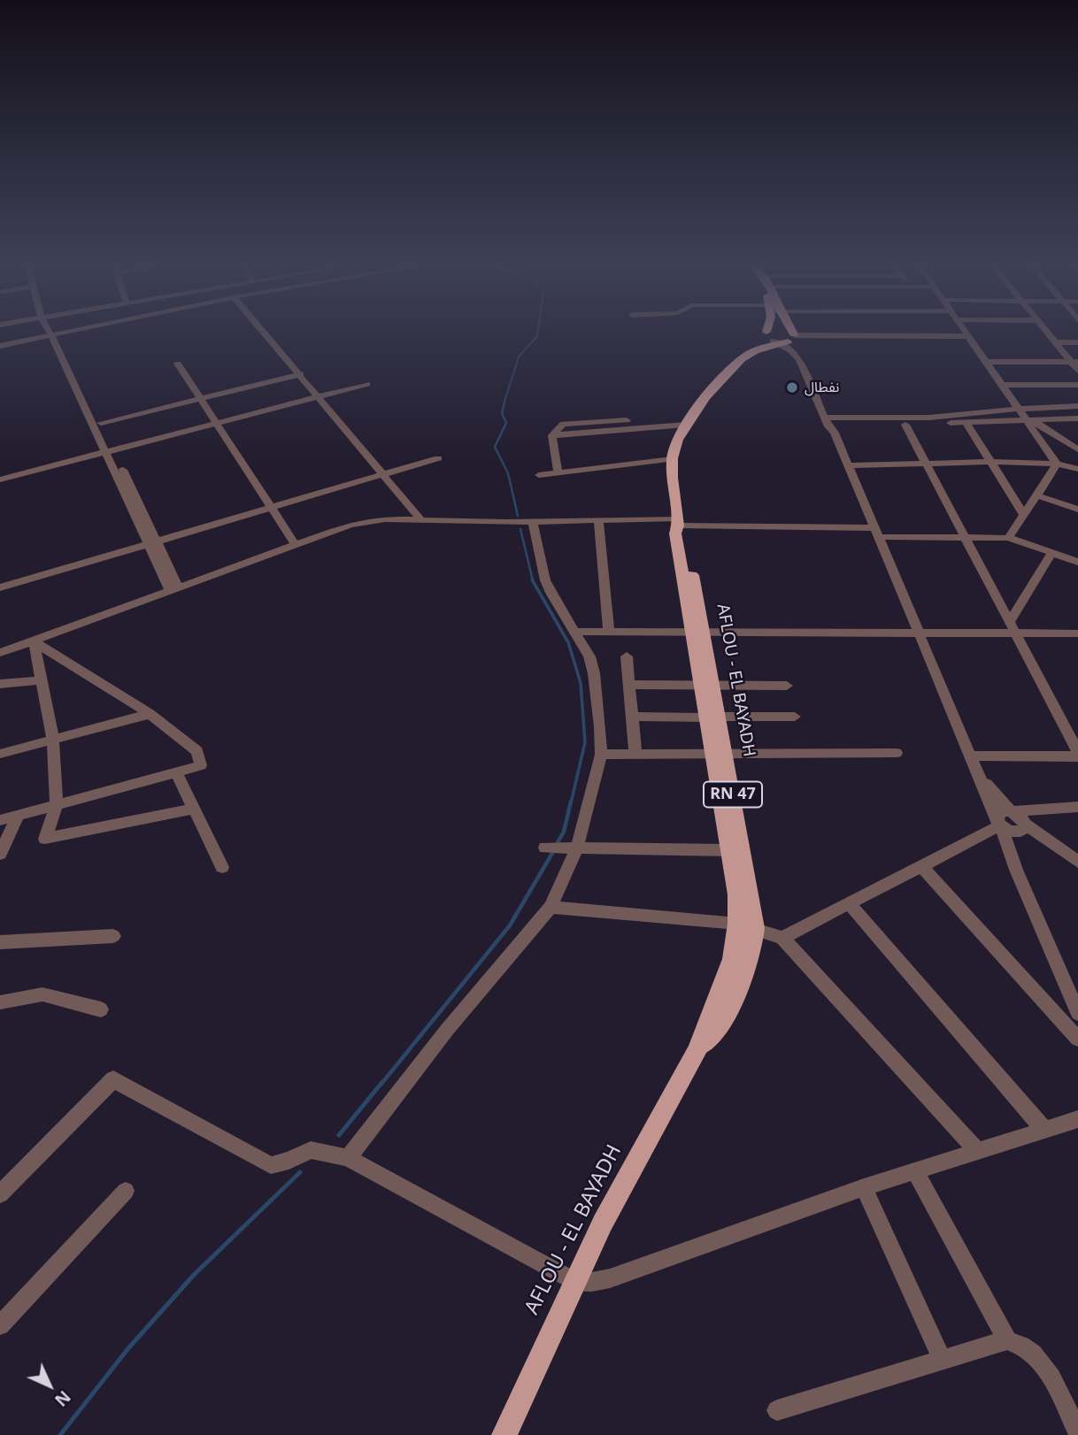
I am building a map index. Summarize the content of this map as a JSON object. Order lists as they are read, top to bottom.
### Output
{
  "streets": {
    "main road": ["AFLOU - EL BAYADH", "RN 47"]
  },
  "places": ["نفطال"],
  "north": "bottom right"
}
